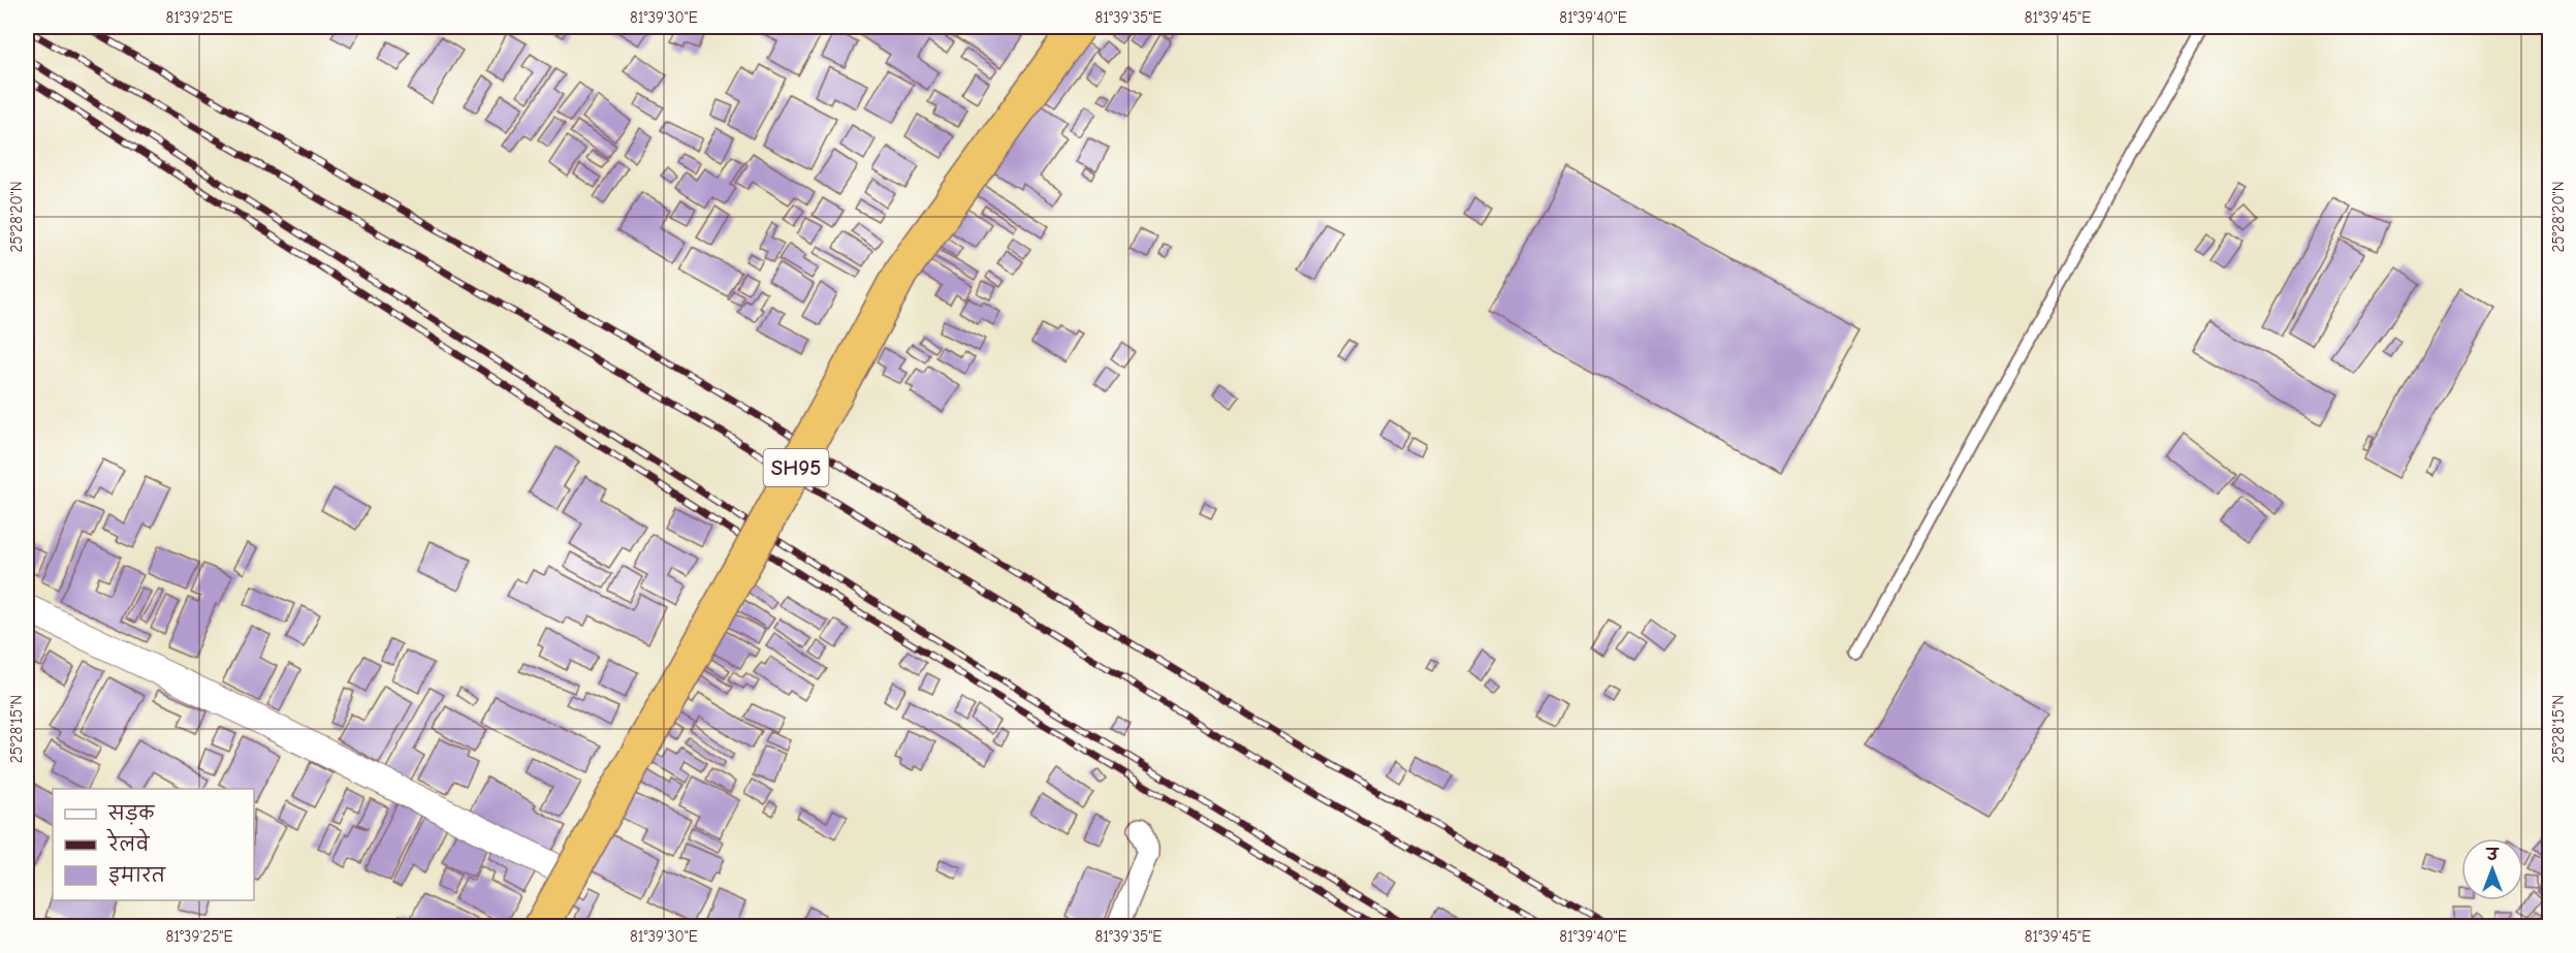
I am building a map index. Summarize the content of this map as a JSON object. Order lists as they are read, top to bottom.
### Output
{
  "streets": {
    "main road": ["SH95"]
  },
  "legend": ["सड़क", "रेलवे", "इमारत"],
  "north": "top",
  "coordinates": [
    "81°39'25\"E",
    "81°39'30\"E",
    "81°39'35\"E",
    "81°39'40\"E",
    "81°39'45\"E",
    "25°28'20\"N",
    "25°28'15\"N"
  ]
}
